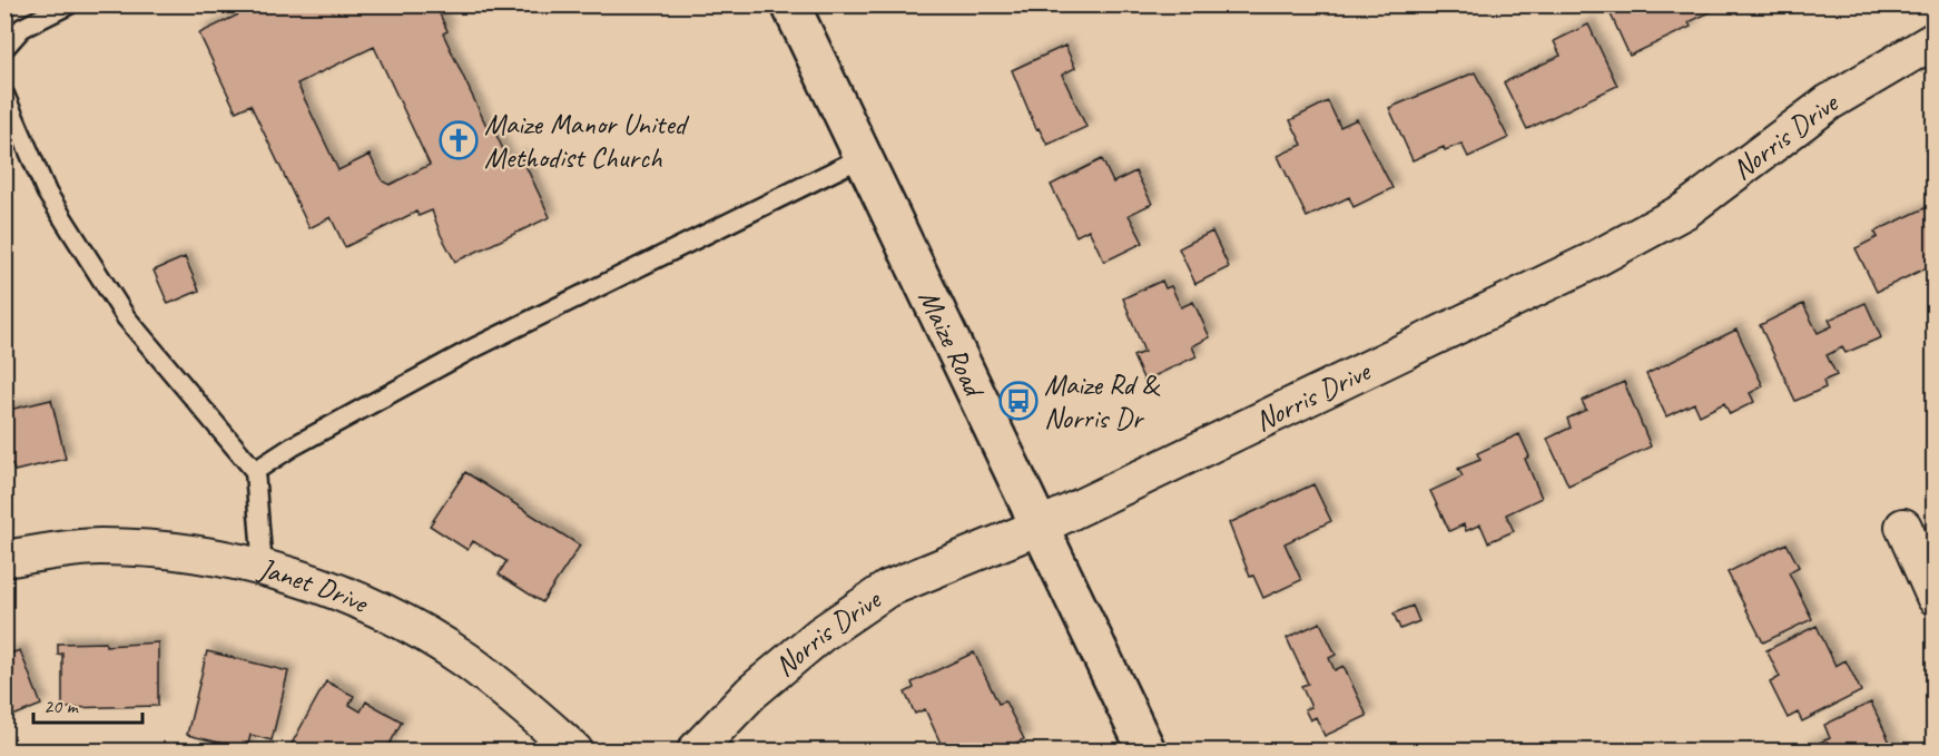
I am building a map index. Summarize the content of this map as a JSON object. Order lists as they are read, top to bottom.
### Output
{
  "streets": {
    "street": ["Norris Drive", "Maize Road", "Janet Drive"]
  },
  "crossings": [
    ["Norris Drive", "Maize Road"]
  ],
  "places": {
    "church": ["Maize Manor United Methodist Church"],
    "bus stop": ["Maize Rd & Norris Dr"]
  },
  "scale_bar": "20 m"
}
